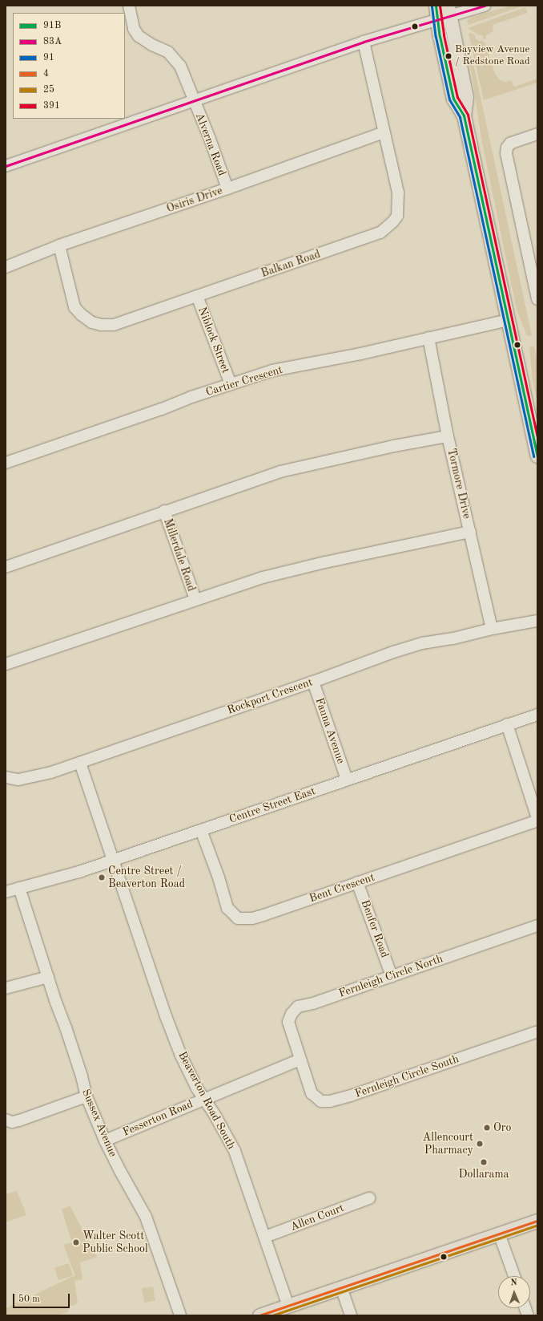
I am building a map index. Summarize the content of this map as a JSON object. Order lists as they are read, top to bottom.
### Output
{
  "streets": {
    "street": [
      "Alverna Road",
      "Osiris Drive",
      "Balkan Road",
      "Niblock Street",
      "Cartier Crescent",
      "Tormore Drive",
      "Millerdale Road",
      "Rockport Crescent",
      "Fauna Avenue",
      "Centre Street East",
      "Bent Crescent",
      "Benfer Road",
      "Fernleigh Circle North",
      "Fernleigh Circle South",
      "Beaverton Road South",
      "Fesserton Road",
      "Sussex Avenue",
      "Allen Court"
    ]
  },
  "crossings": [
    ["Alverna Road", "Osiris Drive"],
    ["Osiris Drive", "Balkan Road"],
    ["Balkan Road", "Niblock Street"],
    ["Niblock Street", "Cartier Crescent"],
    ["Cartier Crescent", "Tormore Drive"],
    ["Tormore Drive", "Rockport Crescent"],
    ["Rockport Crescent", "Fauna Avenue"],
    ["Rockport Crescent", "Beaverton Road South"],
    ["Fauna Avenue", "Centre Street East"],
    ["Centre Street East", "Bent Crescent"],
    ["Centre Street East", "Beaverton Road South"],
    ["Centre Street East", "Sussex Avenue"],
    ["Bent Crescent", "Benfer Road"],
    ["Benfer Road", "Fernleigh Circle North"],
    ["Fernleigh Circle North", "Fernleigh Circle South"],
    ["Fernleigh Circle North", "Fesserton Road"],
    ["Fernleigh Circle South", "Fesserton Road"],
    ["Beaverton Road South", "Fesserton Road"],
    ["Beaverton Road South", "Allen Court"],
    ["Fesserton Road", "Sussex Avenue"]
  ],
  "places": [
    "Bayview Avenue / Redstone Road",
    "Centre Street / Beaverton Road",
    "Oro",
    "Allencourt Pharmacy",
    "Dollarama",
    "Walter Scott Public School"
  ],
  "lines": [
    "transit line 91B",
    "transit line 83A",
    "transit line 391",
    "transit line 91",
    "transit line 4",
    "transit line 25"
  ],
  "legend": [
    "91B",
    "83A",
    "91",
    "4",
    "25",
    "391"
  ],
  "scale_bar": "50 m",
  "north": "top"
}
